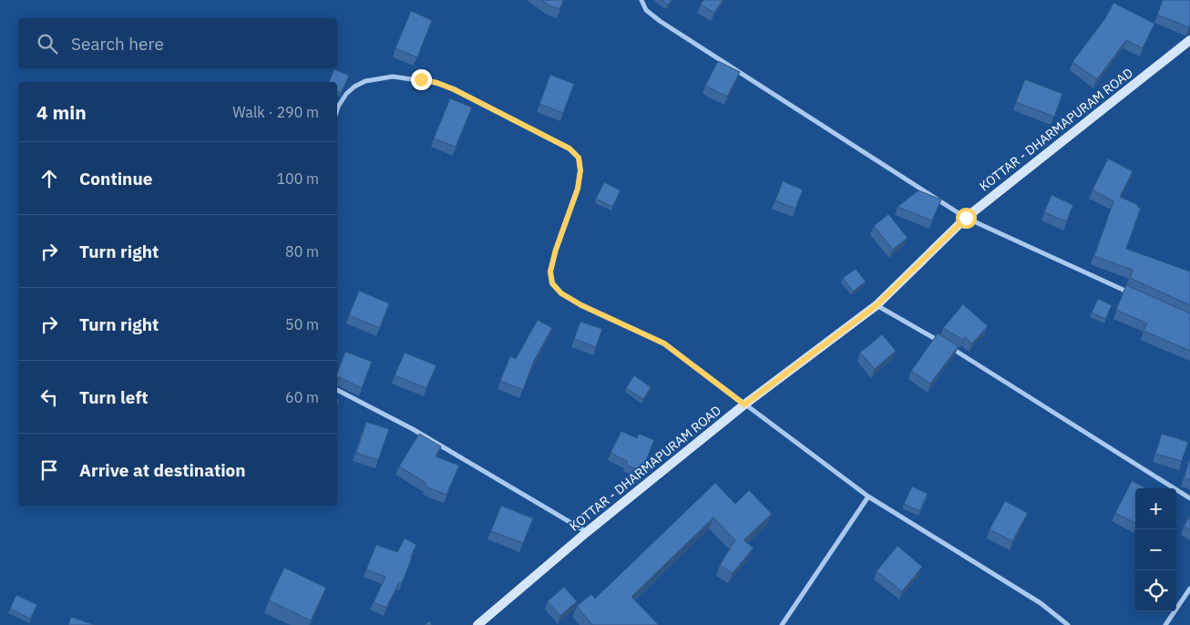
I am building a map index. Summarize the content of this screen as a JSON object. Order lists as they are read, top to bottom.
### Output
{
  "streets": {
    "main road": ["KOTTAR - DHARMAPURAM ROAD"]
  },
  "page": {
    "search": "Search here",
    "heading": ["4 min", "Walk · 290 m"],
    "list": [
      ["Continue", "100 m"],
      ["Turn right", "80 m"],
      ["Turn right", "50 m"],
      ["Turn left", "60 m"],
      "Arrive at destination"
    ],
    "map_buttons": ["+", "−"]
  }
}
